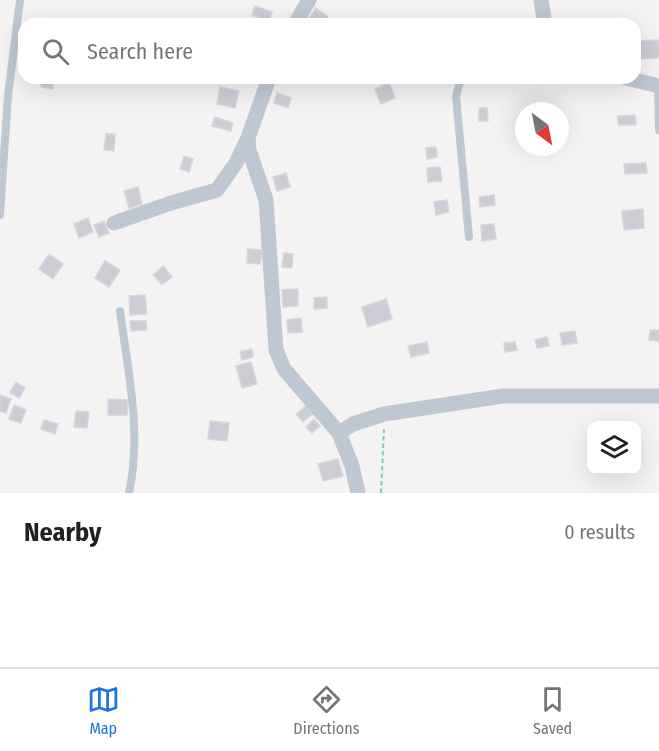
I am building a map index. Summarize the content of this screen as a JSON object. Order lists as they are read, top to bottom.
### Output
{
  "north": "bottom right",
  "page": {
    "search": "Search here",
    "heading": ["Nearby", "0 results"],
    "nav": ["Map", "Directions", "Saved"]
  }
}
